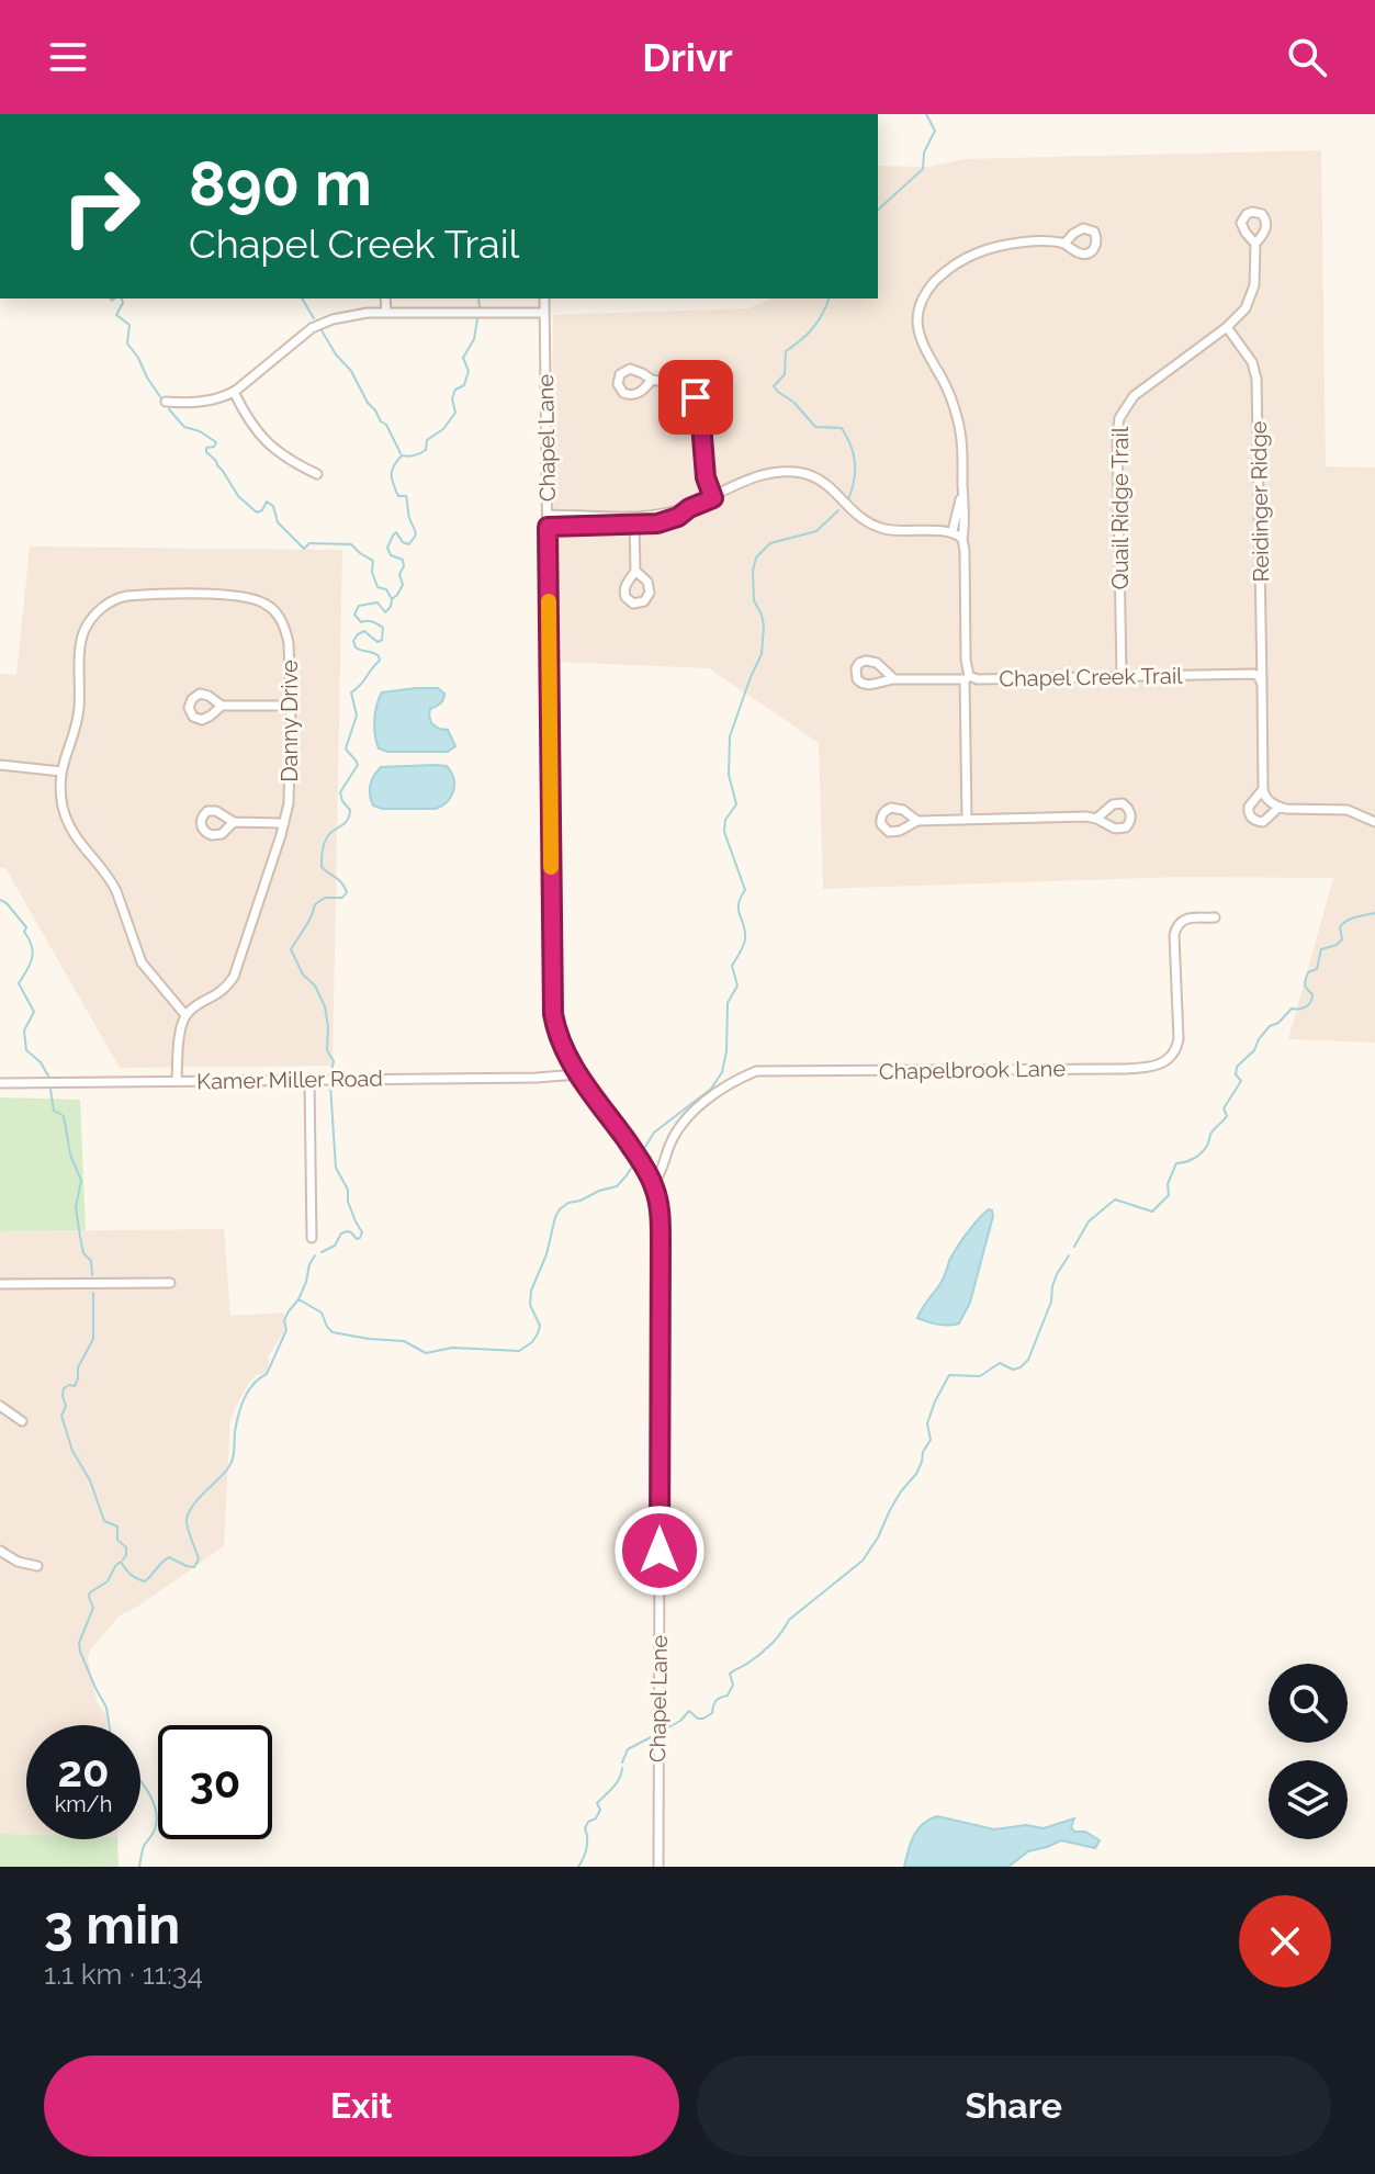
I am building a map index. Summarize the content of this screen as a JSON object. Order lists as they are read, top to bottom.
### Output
{
  "streets": {
    "street": [
      "Chapel Lane",
      "Reidinger Ridge",
      "Quail Ridge Trail",
      "Chapel Creek Trail",
      "Danny Drive",
      "Chapelbrook Lane",
      "Kamer Miller Road"
    ]
  },
  "crossings": [
    ["Chapel Lane", "Chapelbrook Lane"],
    ["Chapel Lane", "Kamer Miller Road"],
    ["Reidinger Ridge", "Quail Ridge Trail"],
    ["Reidinger Ridge", "Chapel Creek Trail"],
    ["Quail Ridge Trail", "Chapel Creek Trail"]
  ],
  "page": {
    "header": "Drivr",
    "turn": ["890 m", "Chapel Creek Trail"],
    "speed": "20 km/h",
    "limit": "30",
    "heading": ["3 min", "1.1 km · 11:34"],
    "buttons": ["Exit", "Share"]
  }
}
